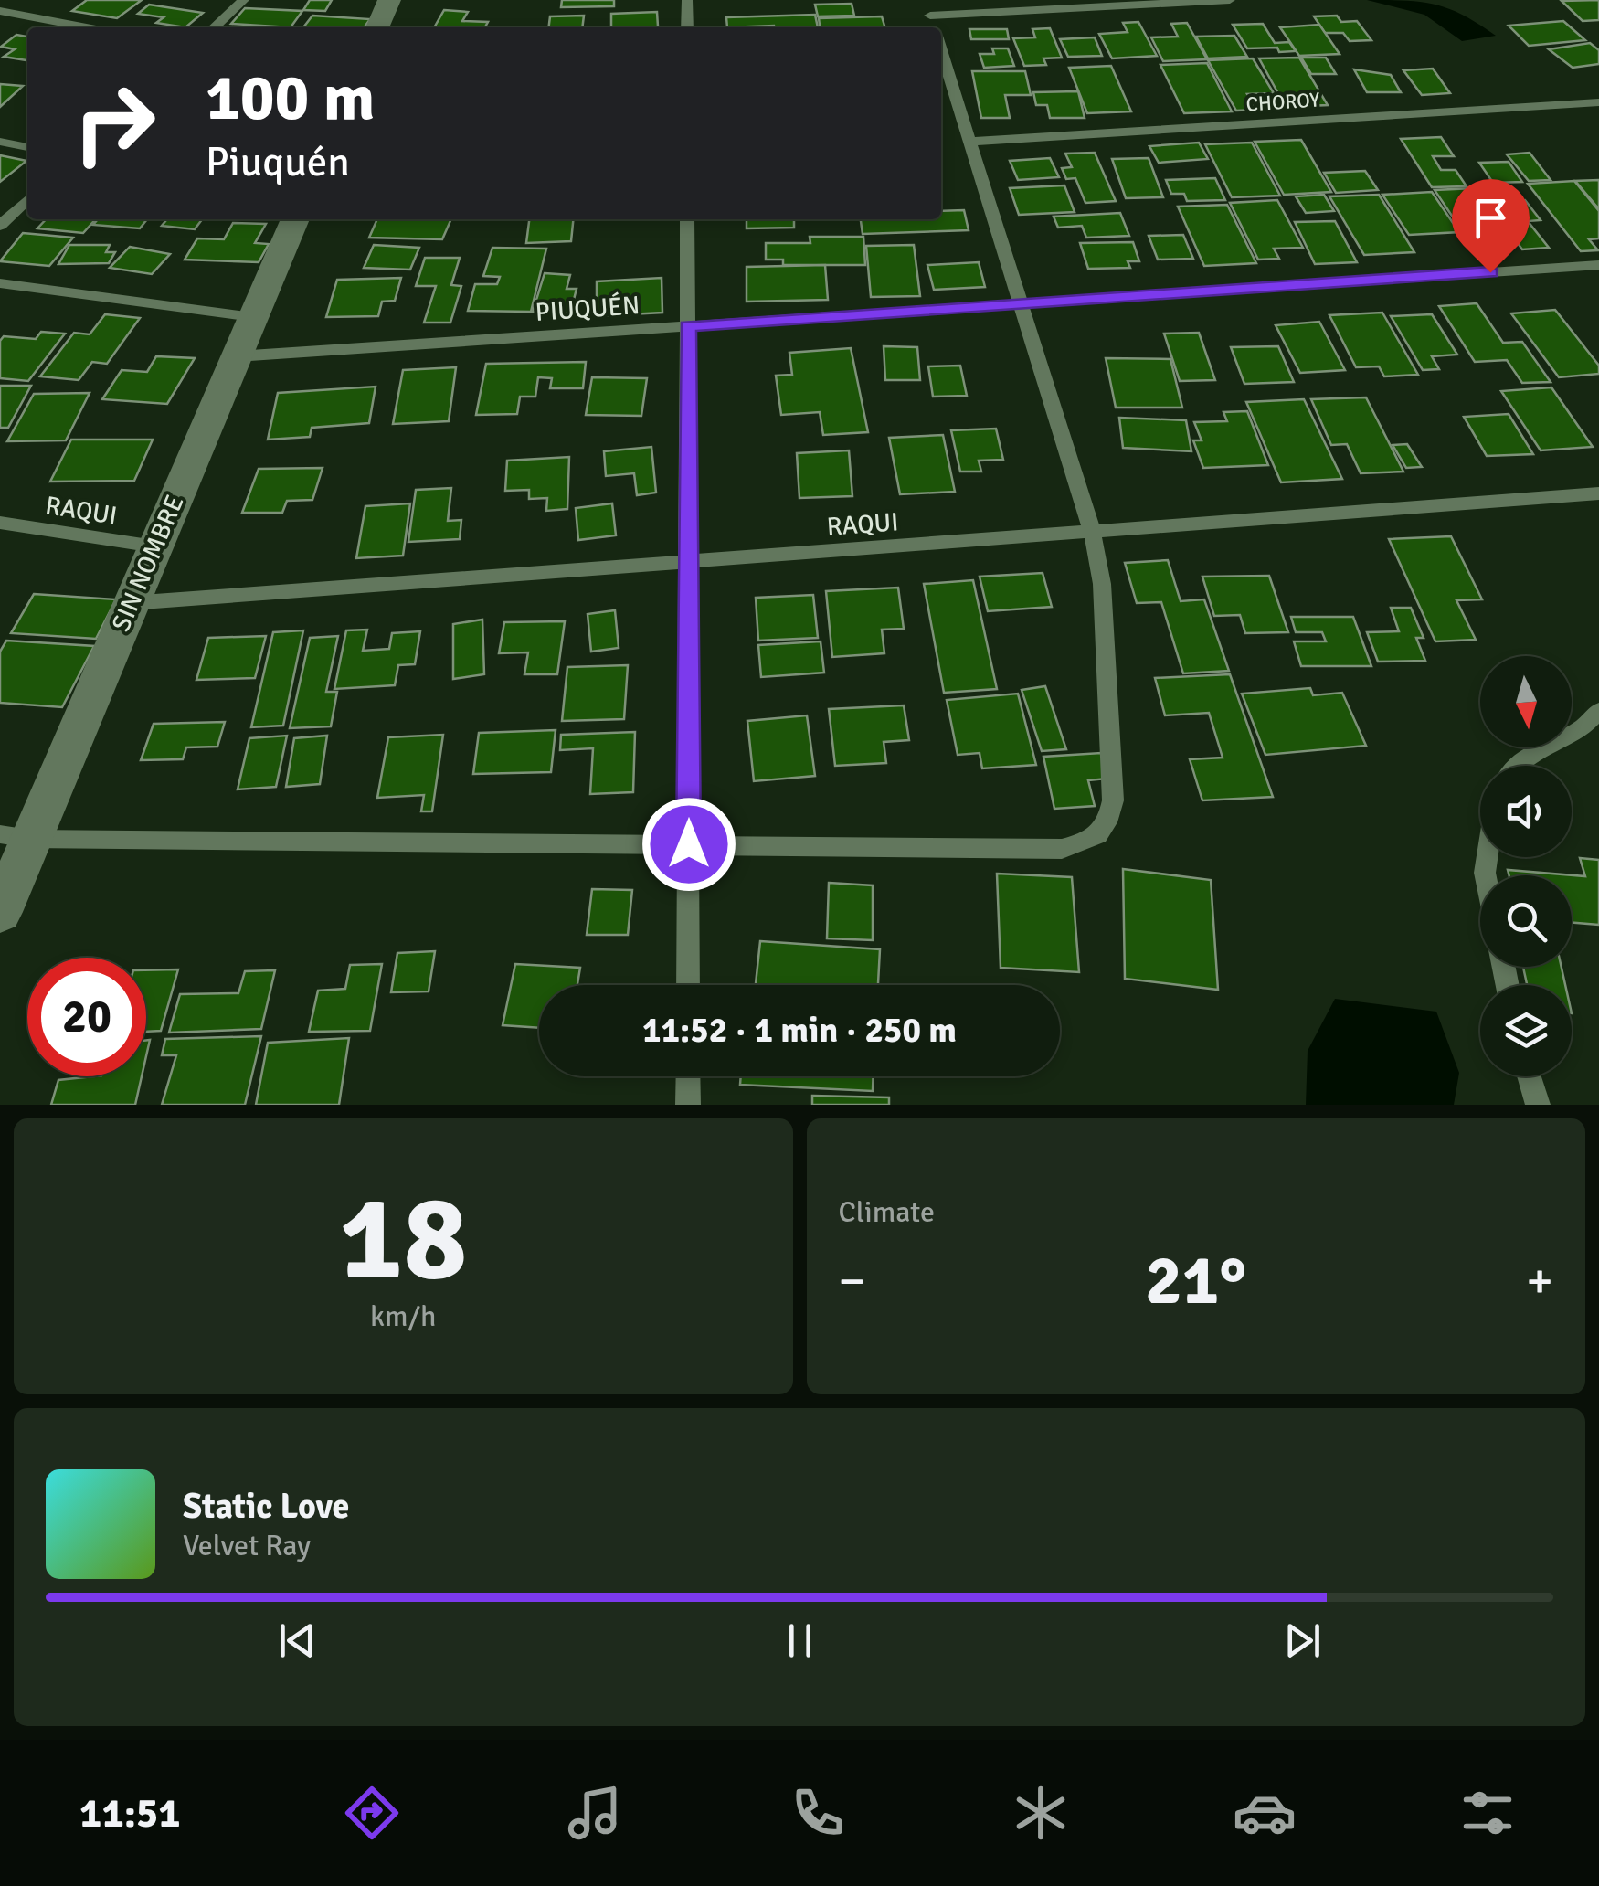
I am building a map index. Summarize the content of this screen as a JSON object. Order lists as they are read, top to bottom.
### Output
{
  "streets": {
    "street": ["SIN NOMBRE"],
    "lane": ["CHOROY", "PIUQUÉN", "RAQUI"]
  },
  "crossings": [
    ["PIUQUÉN", "SIN NOMBRE"],
    ["RAQUI", "SIN NOMBRE"]
  ],
  "north": "bottom",
  "page": {
    "turn": ["100 m", "Piuquén"],
    "limit": "20",
    "trip": "11:52 · 1 min · 250 m",
    "tile": [
      ["18", "km/h"],
      "Climate"
    ],
    "heat": ["−", "21°", "+"],
    "song": ["Static Love", "Velvet Ray"],
    "tabs": "11:51"
  }
}
